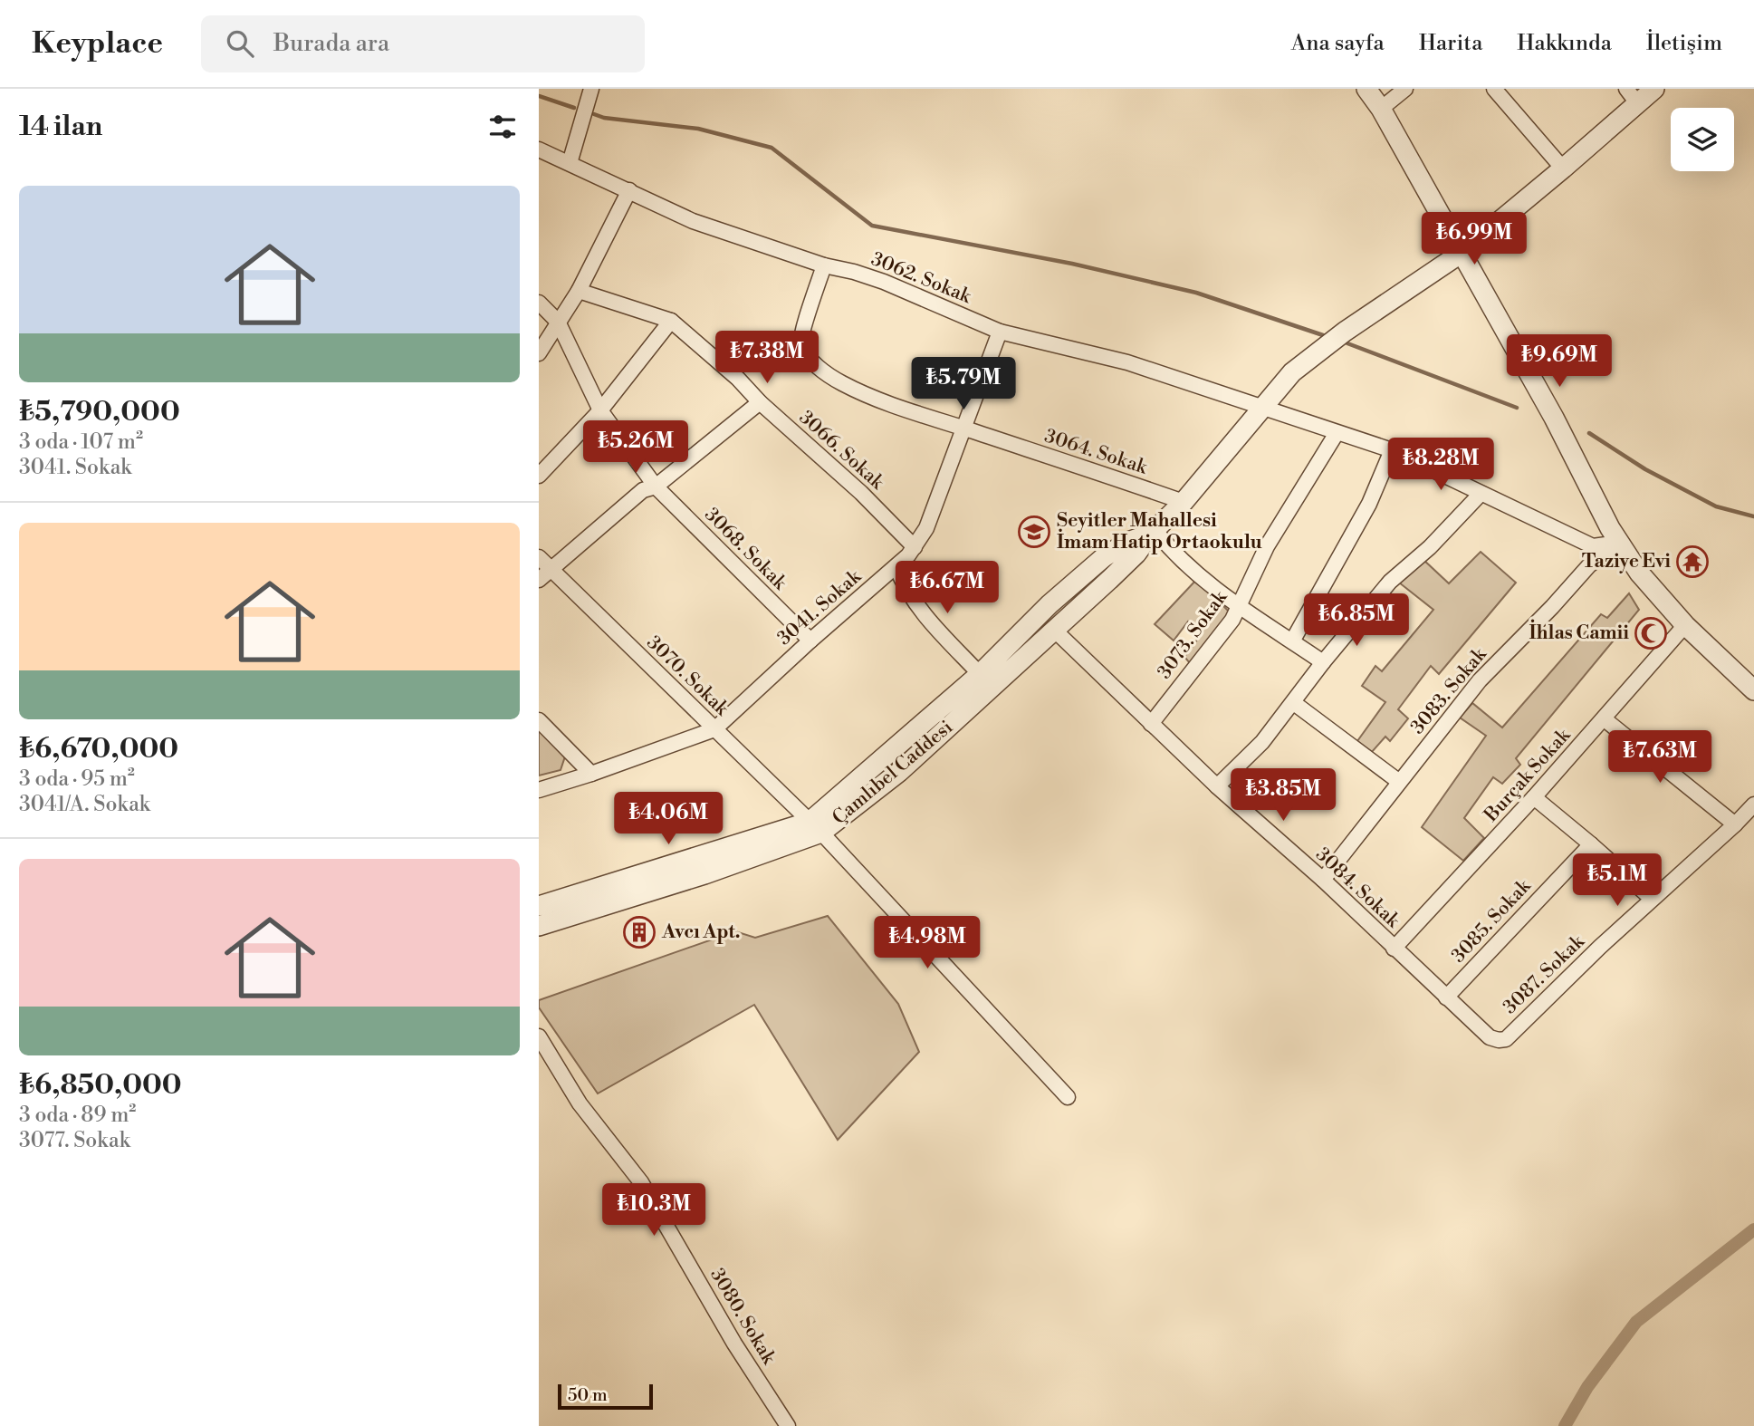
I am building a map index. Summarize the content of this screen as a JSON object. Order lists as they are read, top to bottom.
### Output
{
  "streets": {
    "street": [
      "3062. Sokak",
      "3066. Sokak",
      "3064. Sokak",
      "3068. Sokak",
      "3041. Sokak",
      "3073. Sokak",
      "3070. Sokak",
      "3083. Sokak",
      "Çamlıbel Caddesi",
      "Burçak Sokak",
      "3084. Sokak",
      "3085. Sokak",
      "3087. Sokak",
      "3080. Sokak"
    ]
  },
  "crossings": [
    ["3062. Sokak", "3064. Sokak"],
    ["3062. Sokak", "3041. Sokak"],
    ["3062. Sokak", "3073. Sokak"],
    ["3062. Sokak", "3083. Sokak"],
    ["3062. Sokak", "Çamlıbel Caddesi"],
    ["3066. Sokak", "3041. Sokak"],
    ["3064. Sokak", "3041. Sokak"],
    ["3064. Sokak", "Çamlıbel Caddesi"],
    ["3068. Sokak", "3041. Sokak"],
    ["3041. Sokak", "3070. Sokak"],
    ["3073. Sokak", "3084. Sokak"],
    ["3070. Sokak", "Çamlıbel Caddesi"],
    ["3083. Sokak", "3084. Sokak"],
    ["Çamlıbel Caddesi", "3084. Sokak"],
    ["Burçak Sokak", "3084. Sokak"],
    ["3084. Sokak", "3085. Sokak"],
    ["3084. Sokak", "3087. Sokak"]
  ],
  "places": {
    "school or university": ["Seyitler Mahallesi İmam Hatip Ortaokulu"],
    "temple": ["Taziye Evi"],
    "mosque": ["İhlas Camii"],
    "building": ["Avcı Apt."]
  },
  "scale_bar": "50 m",
  "page": {
    "header": "Keyplace",
    "search": "Burada ara",
    "nav": [
      "Ana sayfa",
      "Harita",
      "Hakkında",
      "İletişim"
    ],
    "heading": "14 ilan",
    "list": [
      {
        "name": "₺5,790,000",
        "note": "3 oda · 107 m² · 3041. Sokak"
      },
      {
        "name": "₺6,670,000",
        "note": "3 oda · 95 m² · 3041/A. Sokak"
      },
      {
        "name": "₺6,850,000",
        "note": "3 oda · 89 m² · 3077. Sokak"
      }
    ],
    "price": [
      "₺6.99M",
      "₺7.38M",
      "₺9.69M",
      "₺5.79M",
      "₺5.26M",
      "₺8.28M",
      "₺6.67M",
      "₺6.85M",
      "₺7.63M",
      "₺3.85M",
      "₺4.06M",
      "₺5.1M",
      "₺4.98M",
      "₺10.3M"
    ],
    "scale": "50 m"
  }
}
